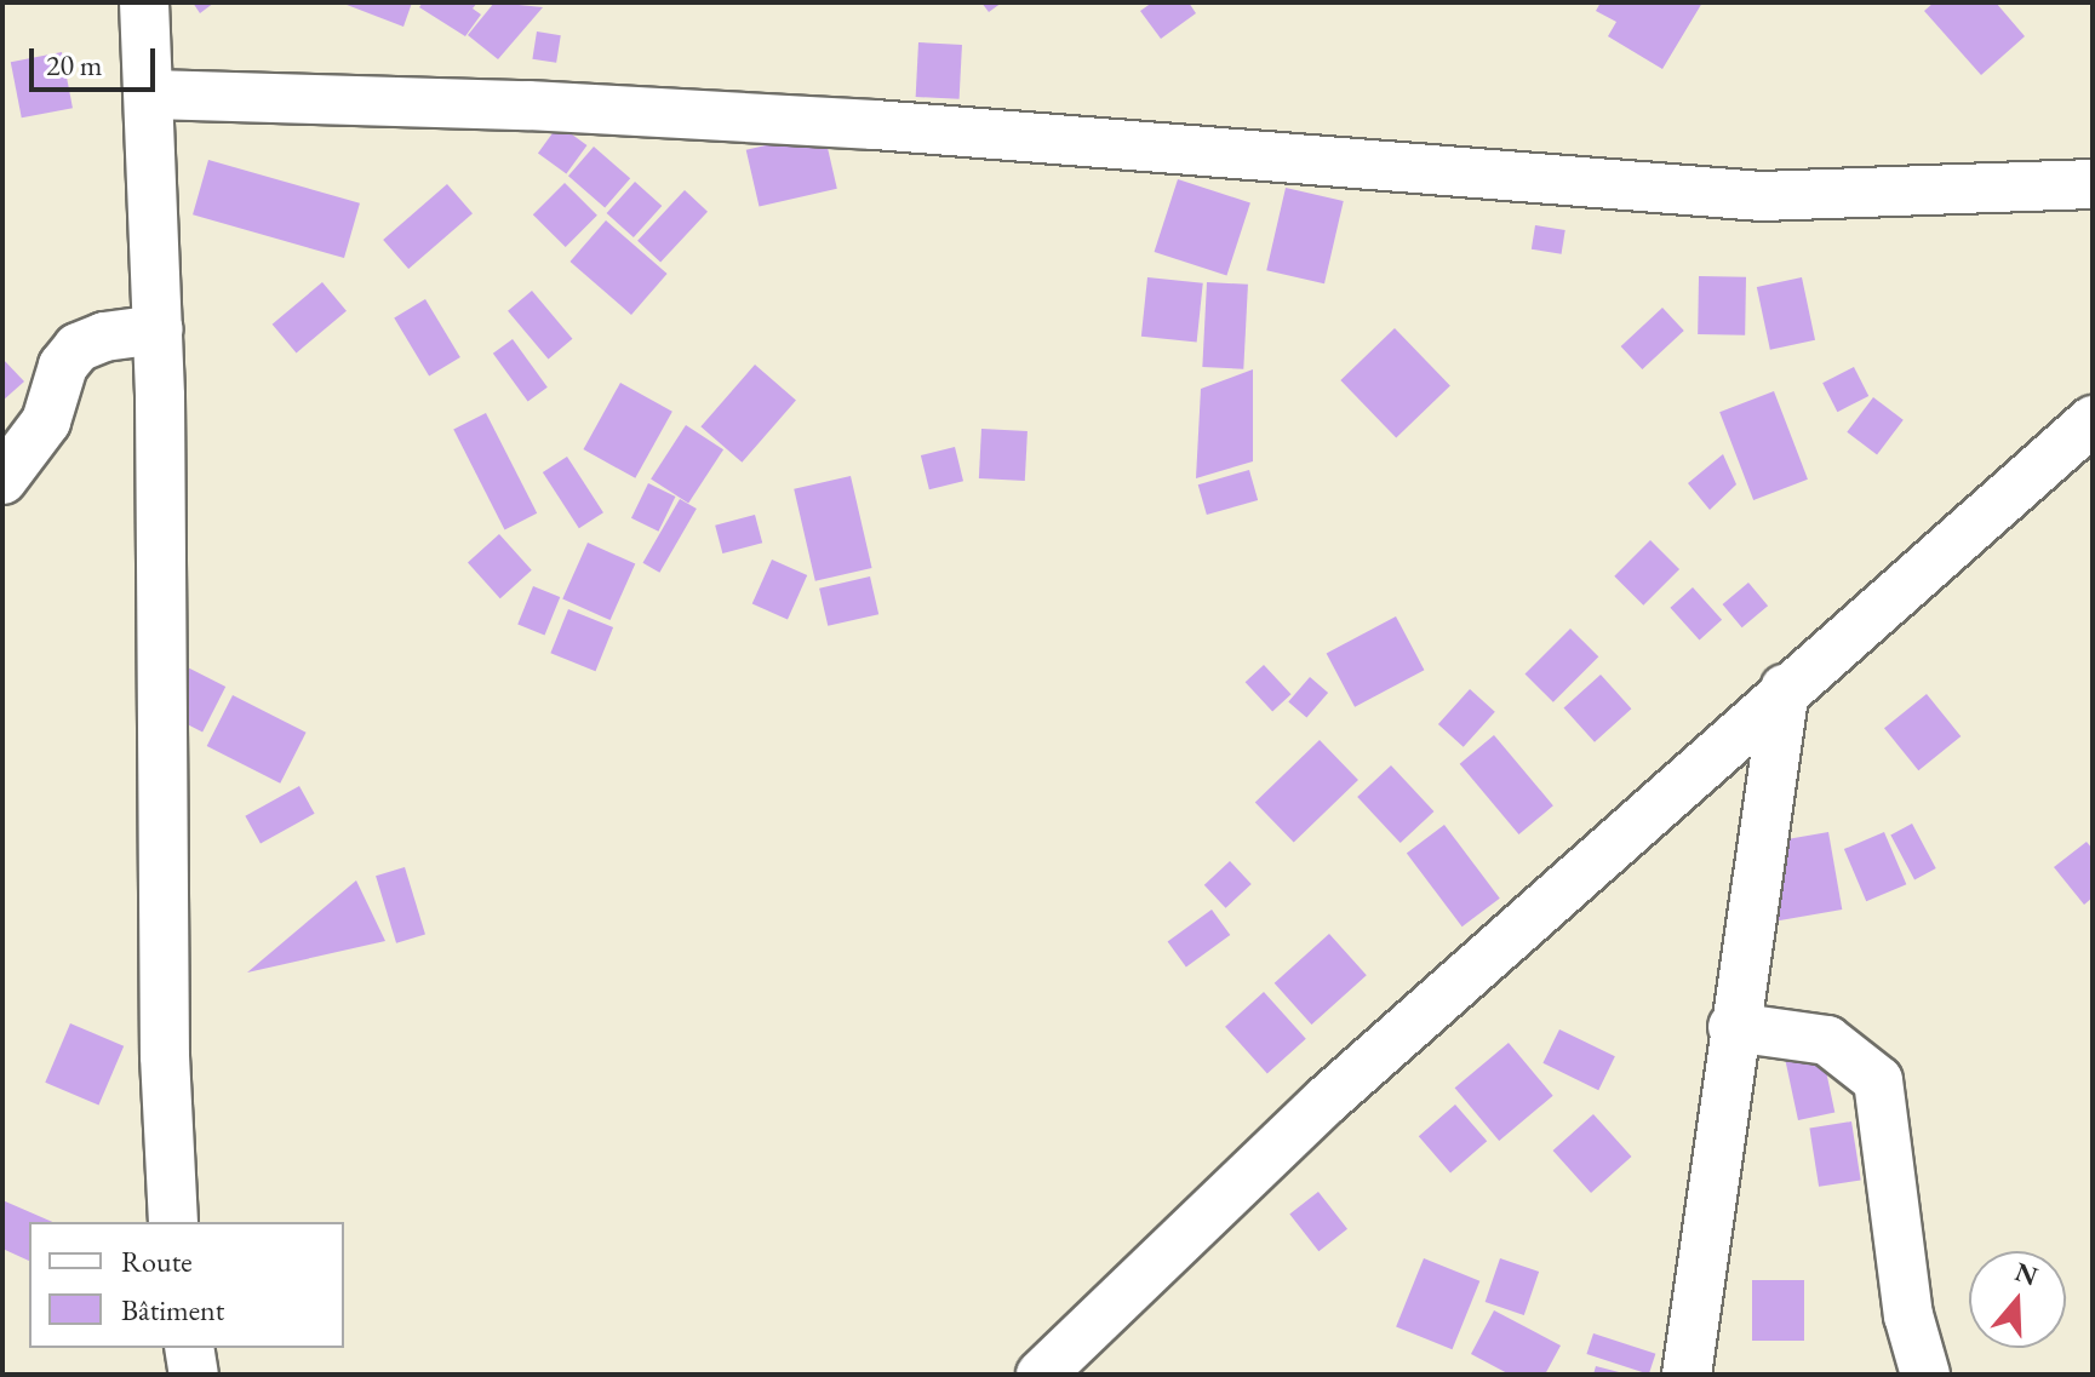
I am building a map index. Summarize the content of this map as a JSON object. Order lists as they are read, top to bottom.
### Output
{
  "legend": ["Route", "Bâtiment"],
  "scale_bar": "20 m",
  "north": "top"
}
